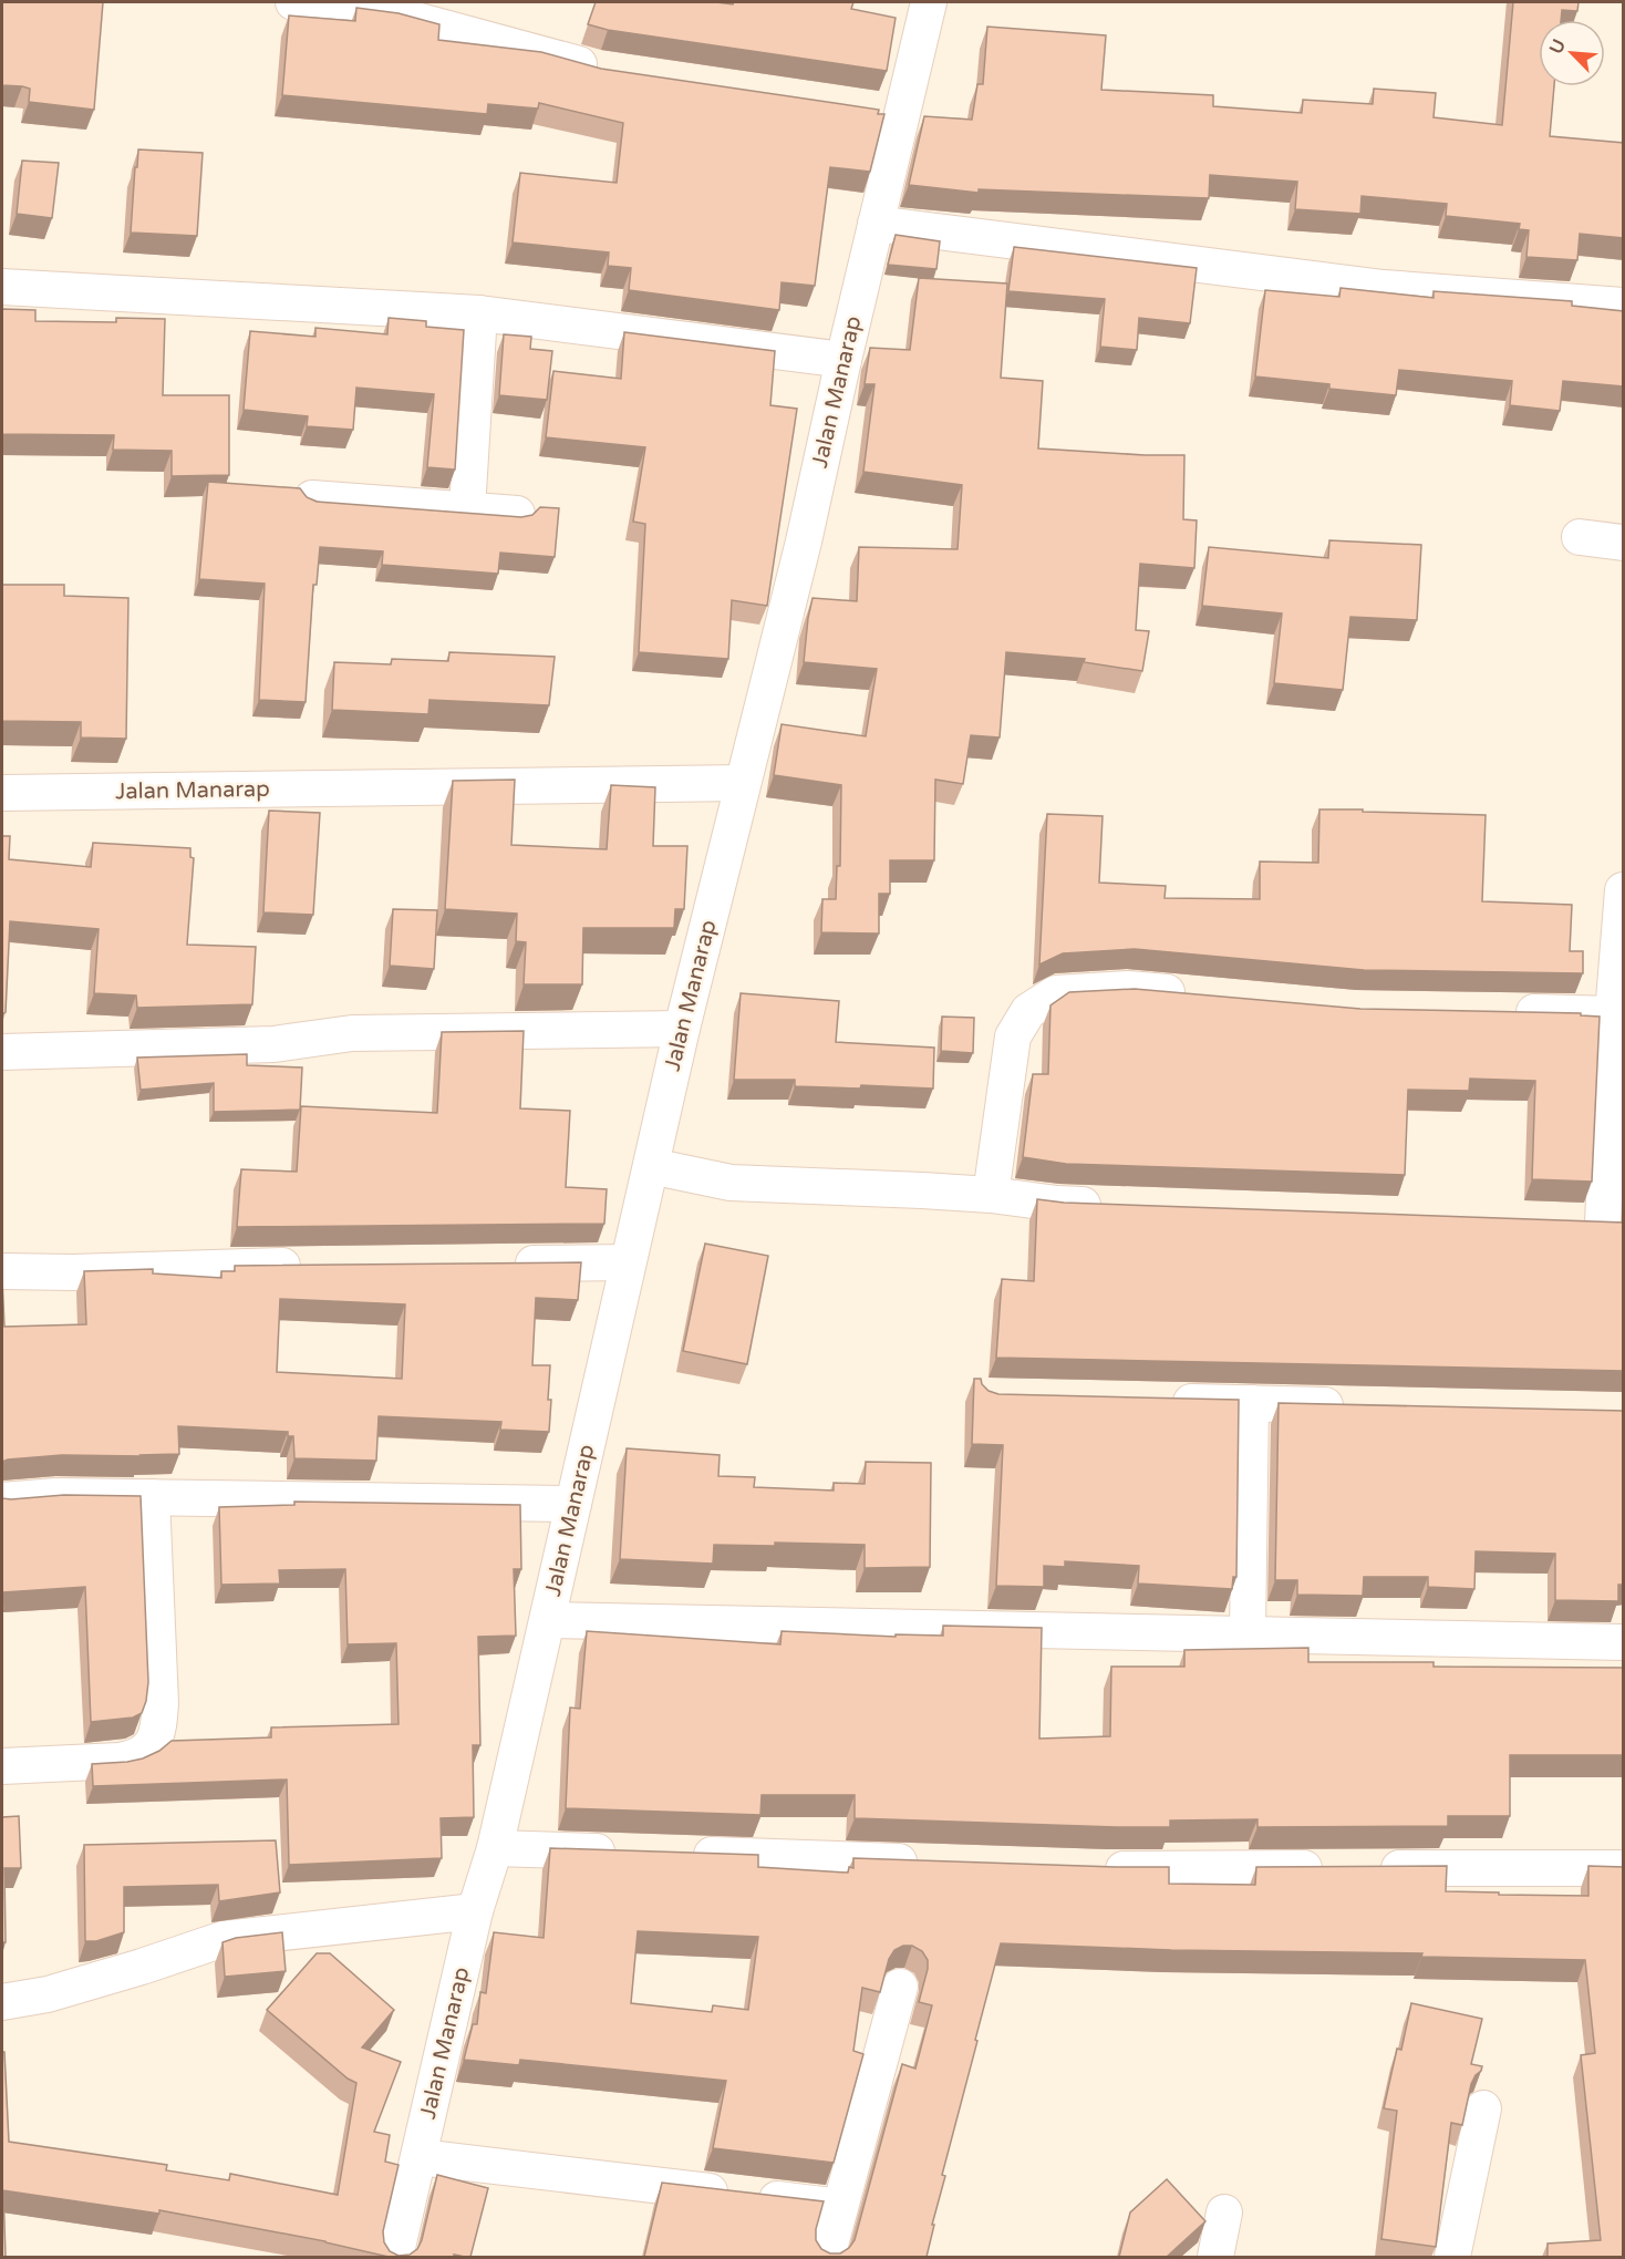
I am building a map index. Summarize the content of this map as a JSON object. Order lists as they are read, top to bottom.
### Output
{
  "streets": {
    "street": ["Jalan Manarap"]
  },
  "north": "top left"
}
